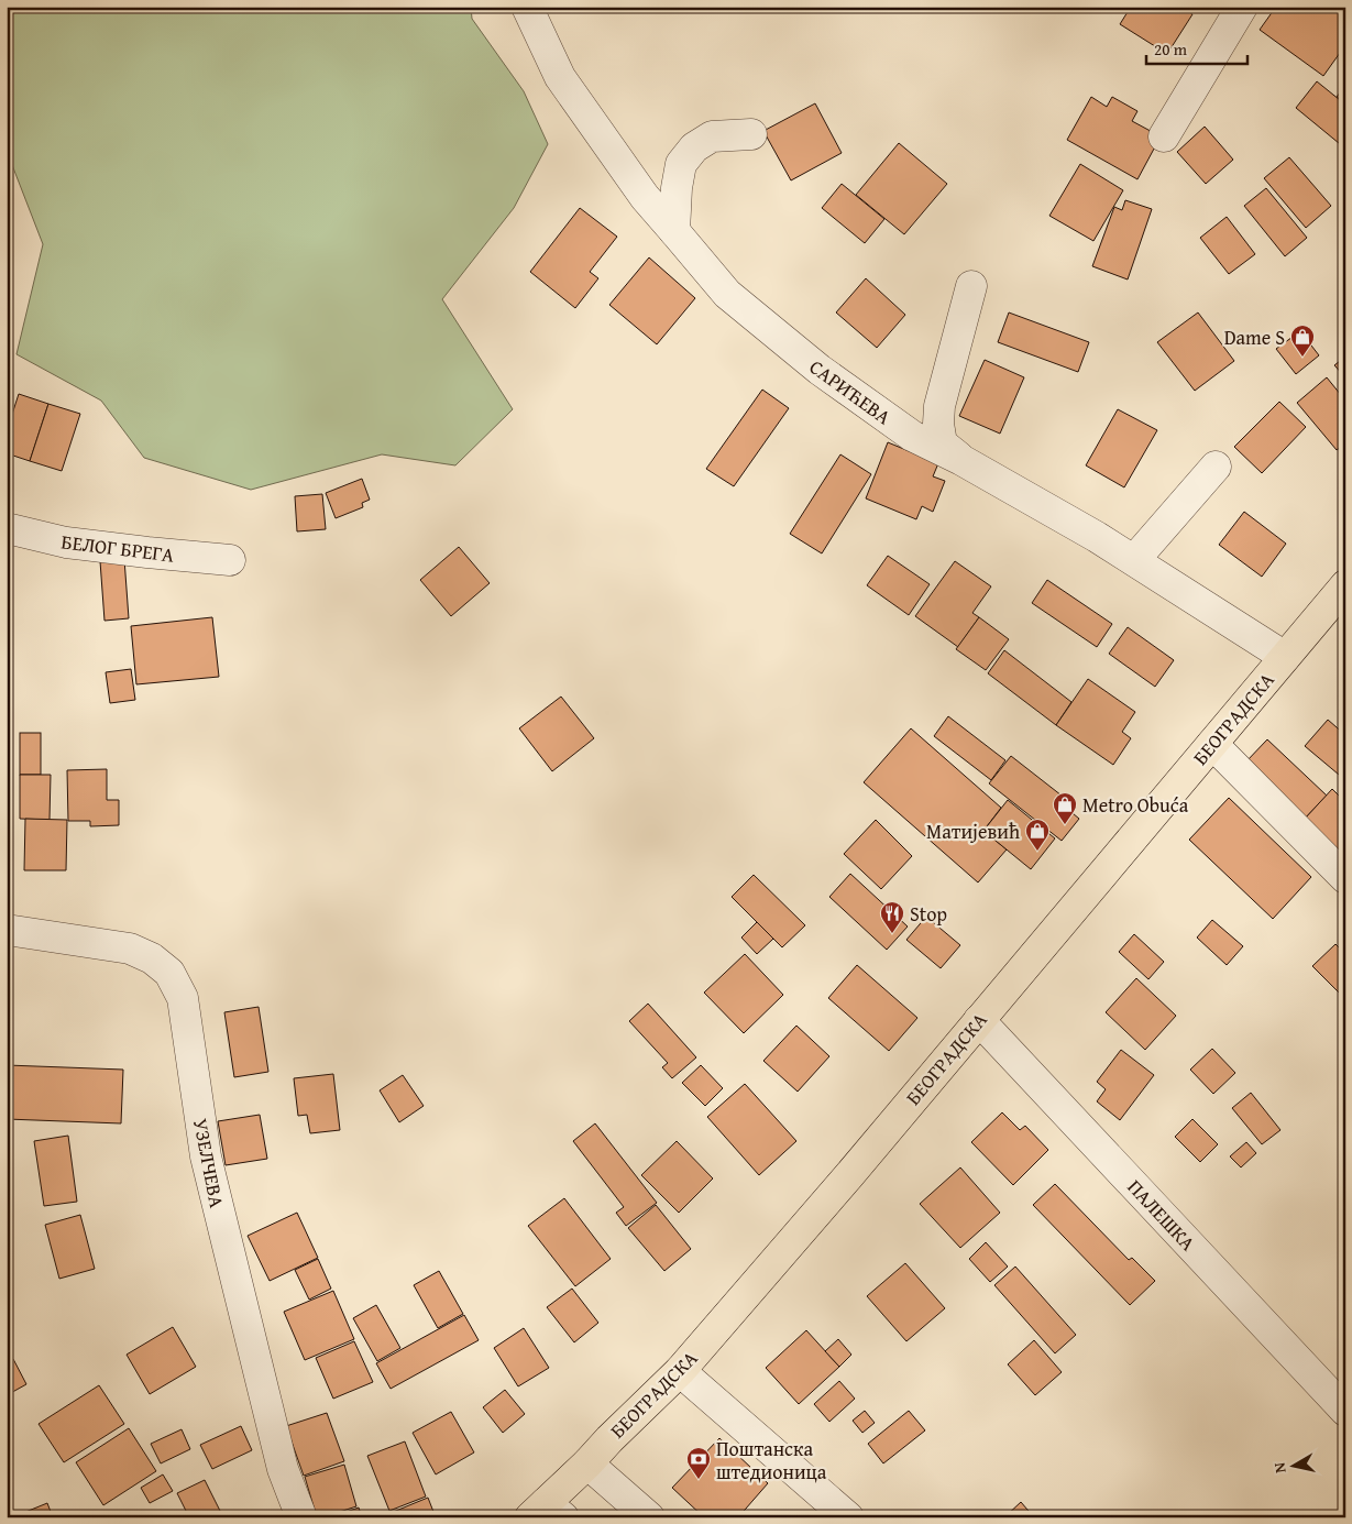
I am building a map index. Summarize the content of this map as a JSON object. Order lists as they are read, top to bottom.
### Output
{
  "streets": {
    "main road": ["БЕОГРАДСКА"],
    "street": [
      "САРИЋЕВА",
      "БЕЛОГ БРЕГА",
      "УЗЕЛЧЕВА",
      "ПАЛЕШКА"
    ]
  },
  "crossings": [
    ["САРИЋЕВА", "БЕОГРАДСКА"],
    ["БЕОГРАДСКА", "ПАЛЕШКА"]
  ],
  "places": {
    "shop": ["Dame S", "Metro Obuća", "Матијевић"],
    "restaurant": ["Stop"],
    "bank": ["Поштанска штедионица"]
  },
  "scale_bar": "20 m",
  "north": "left"
}
